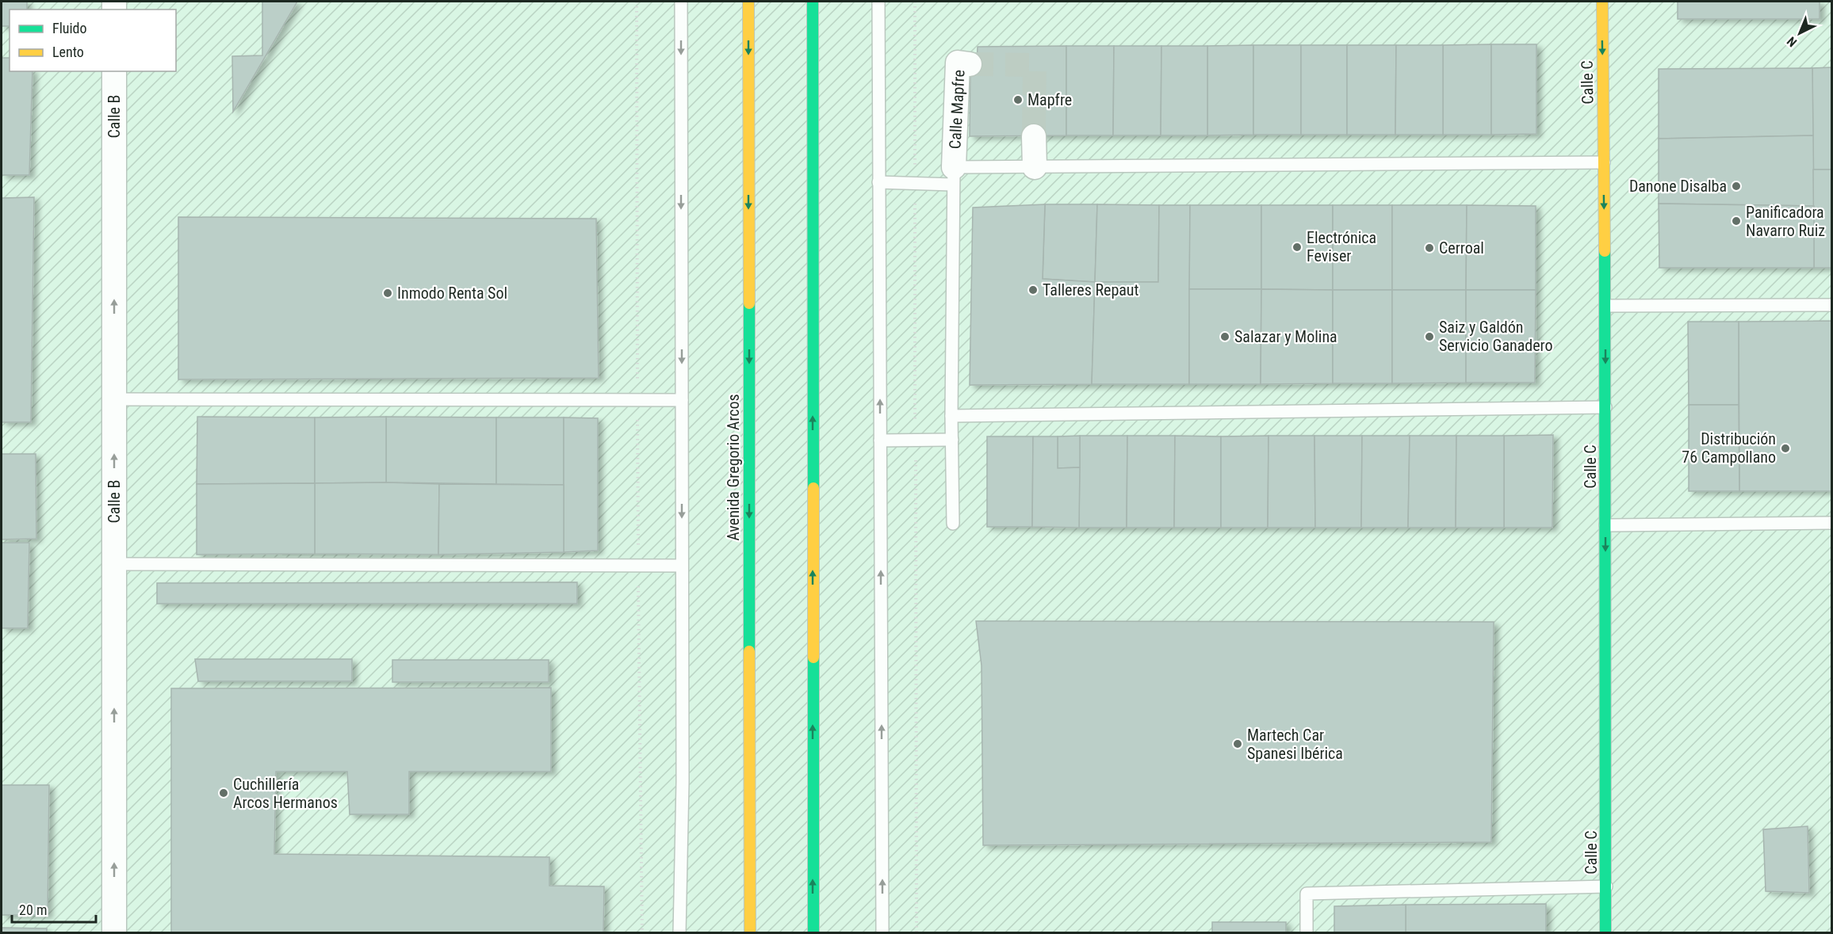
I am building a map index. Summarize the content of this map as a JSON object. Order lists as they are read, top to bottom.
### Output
{
  "streets": {
    "main road": ["Calle C", "Avenida Gregorio Arcos"],
    "street": ["Calle Mapfre", "Calle B"]
  },
  "one_way": ["Calle C", "Calle B"],
  "places": [
    "Mapfre",
    "Danone Disalba",
    "Panificadora Navarro Ruiz",
    "Electrónica Feviser",
    "Cerroal",
    "Talleres Repaut",
    "Inmodo Renta Sol",
    "Salazar y Molina",
    "Saiz y Galdón Servicio Ganadero",
    "Distribución 76 Campollano",
    "Martech Car Spanesi Ibérica",
    "Cuchillería Arcos Hermanos"
  ],
  "legend": ["Fluido", "Lento"],
  "scale_bar": "20 m",
  "north": "bottom left"
}
